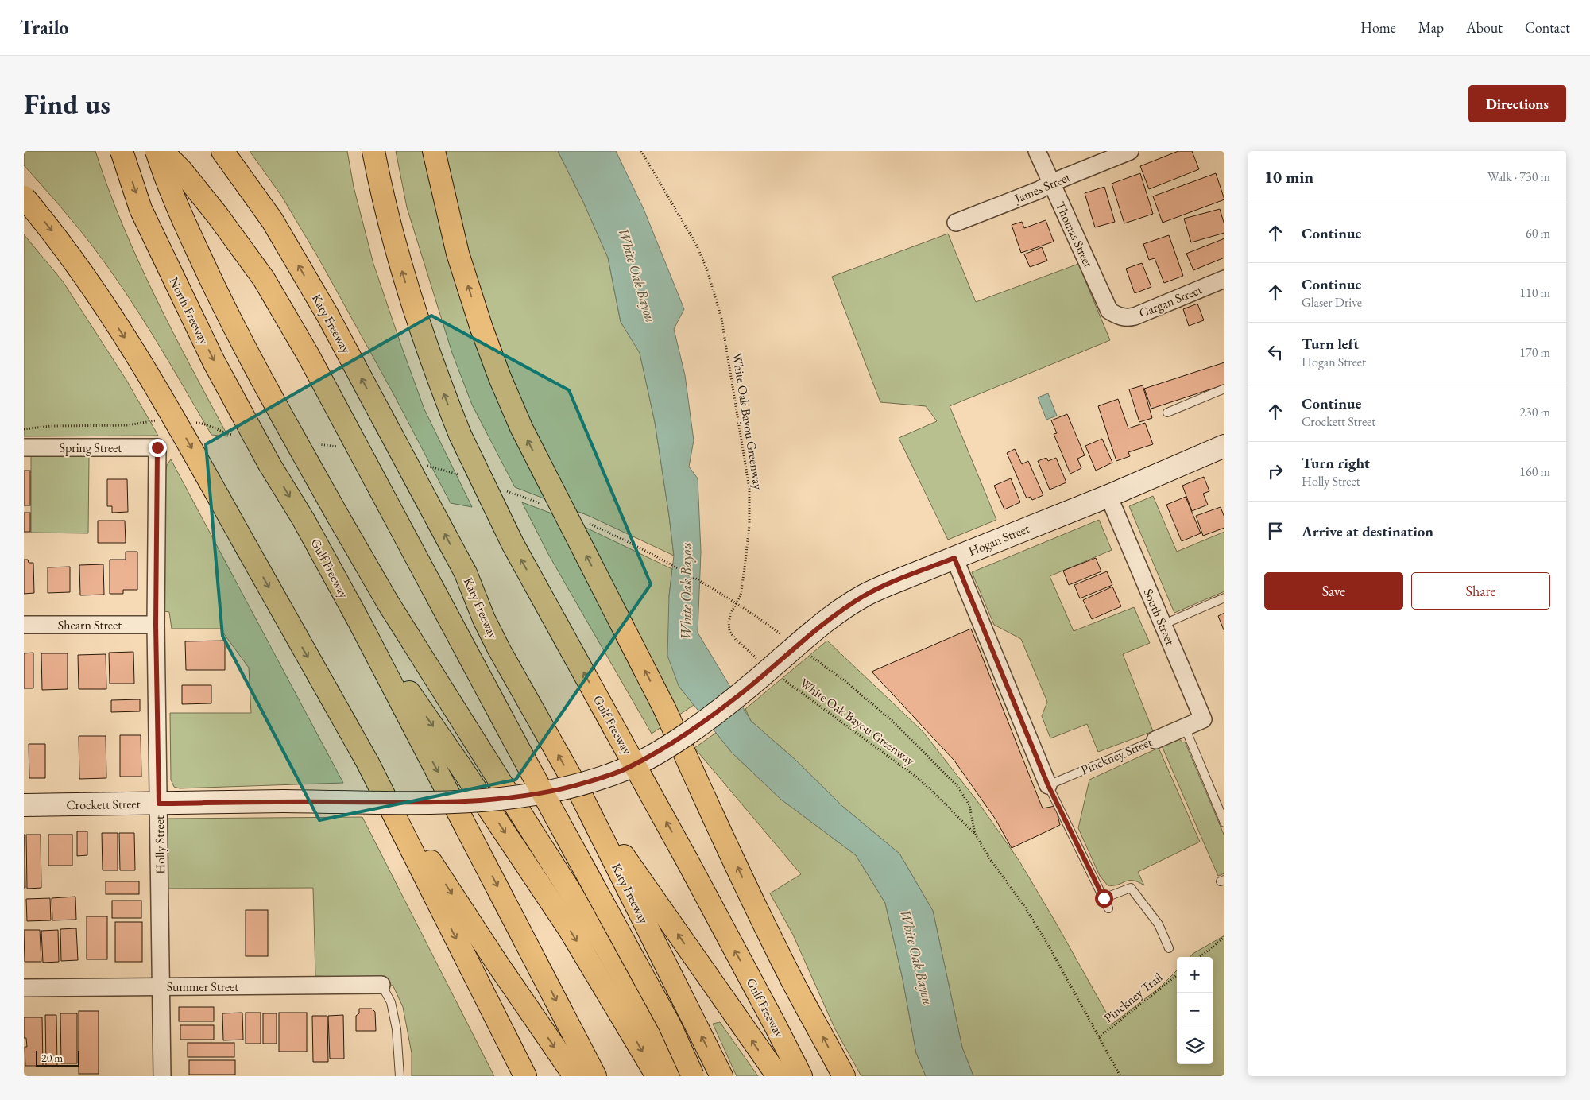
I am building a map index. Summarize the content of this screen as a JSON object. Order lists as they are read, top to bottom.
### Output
{
  "streets": {
    "highway": ["North Freeway", "Katy Freeway", "Gulf Freeway"],
    "main road": ["Hogan Street", "Crockett Street"],
    "street": [
      "James Street",
      "Thomas Street",
      "Gargan Street",
      "Spring Street",
      "South Street",
      "Shearn Street",
      "Pinckney Street",
      "Holly Street",
      "Summer Street"
    ],
    "path": ["White Oak Bayou Greenway", "Pinckney Trail"]
  },
  "crossings": [
    ["James Street", "Thomas Street"],
    ["Thomas Street", "Gargan Street"],
    ["North Freeway", "Gulf Freeway"],
    ["Spring Street", "Holly Street"],
    ["Hogan Street", "South Street"],
    ["Hogan Street", "Crockett Street"],
    ["South Street", "Pinckney Street"],
    ["Shearn Street", "Holly Street"],
    ["Crockett Street", "Holly Street"],
    ["Holly Street", "Summer Street"]
  ],
  "water": ["White Oak Bayou"],
  "scale_bar": "20 m",
  "page": {
    "header": "Trailo",
    "nav": [
      "Home",
      "Map",
      "About",
      "Contact"
    ],
    "buttons": [
      "Directions",
      ["Save", "Share"]
    ],
    "title": "Find us",
    "heading": ["10 min", "Walk · 730 m"],
    "list": [
      ["Continue", "60 m"],
      ["Continue", "Glaser Drive", "110 m"],
      ["Turn left", "Hogan Street", "170 m"],
      ["Continue", "Crockett Street", "230 m"],
      ["Turn right", "Holly Street", "160 m"],
      "Arrive at destination"
    ],
    "map_buttons": ["+", "−"],
    "scale": "20 m"
  }
}
